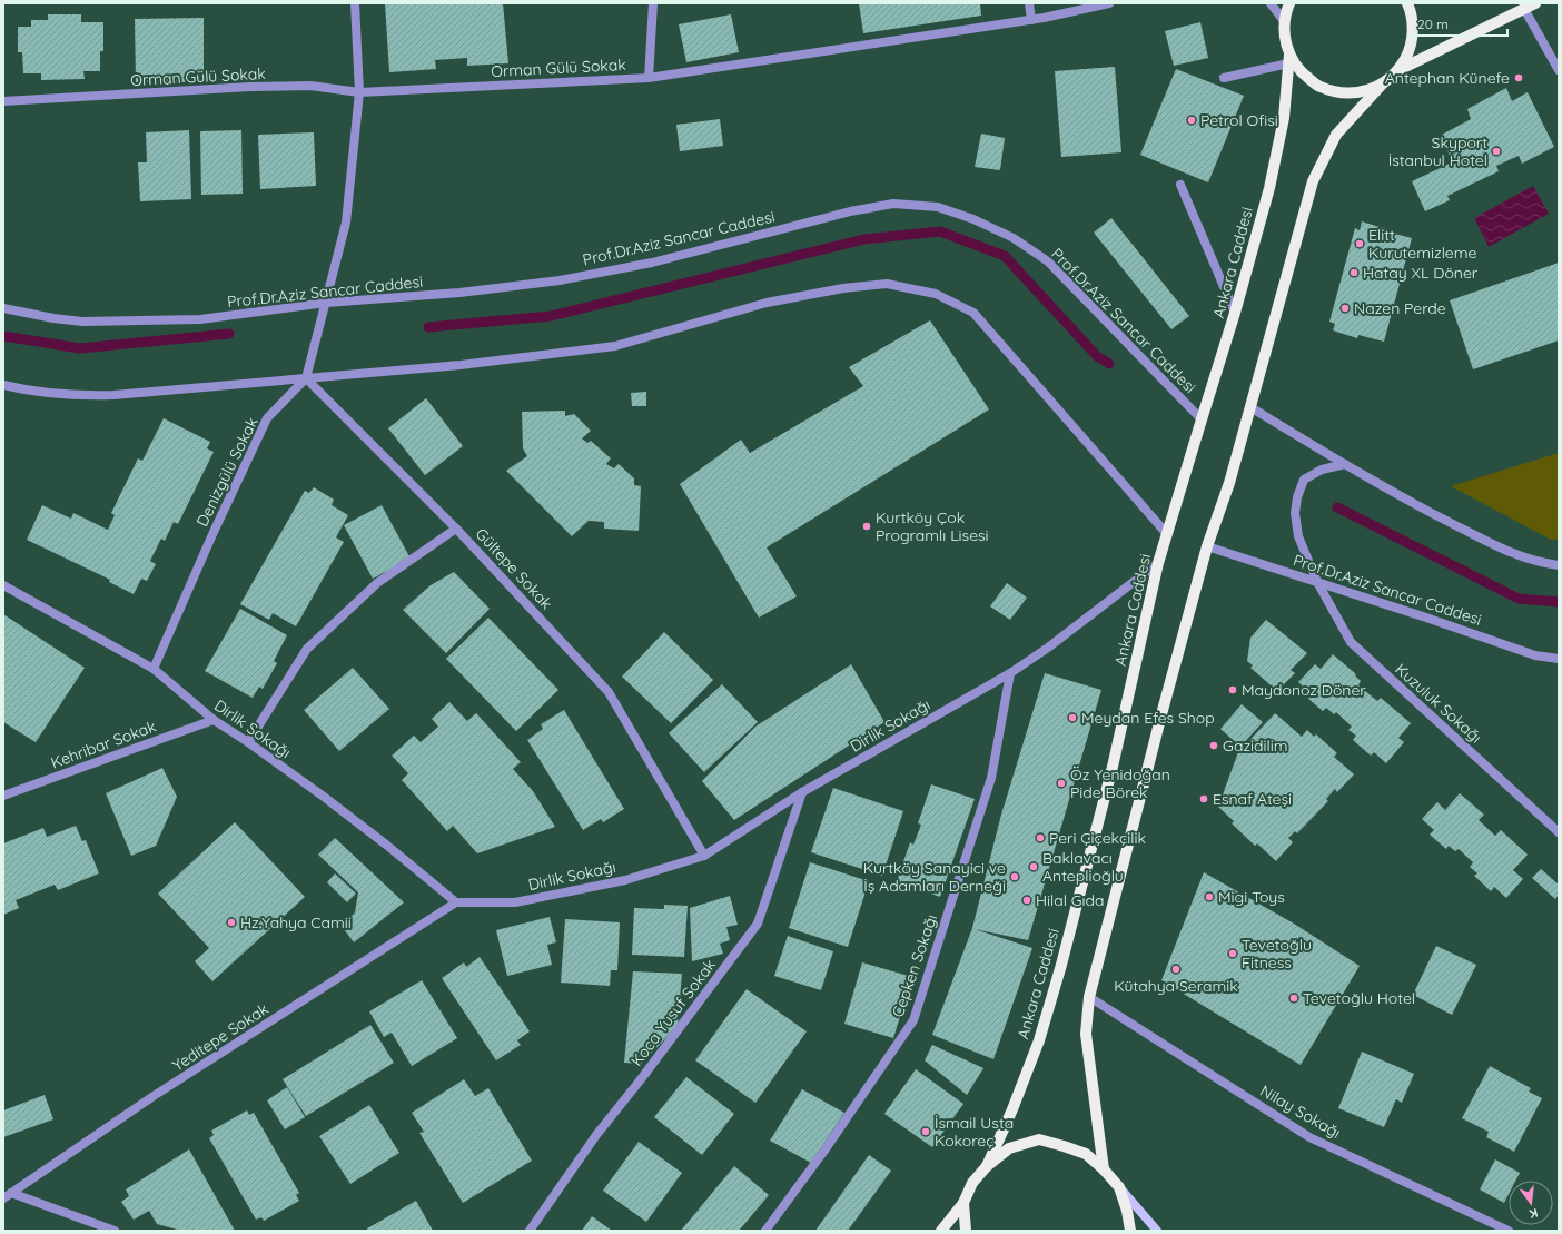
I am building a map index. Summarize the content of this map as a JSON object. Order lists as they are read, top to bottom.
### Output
{
  "streets": {
    "main road": ["Ankara Caddesi"],
    "street": [
      "Orman Gülü Sokak",
      "Prof.Dr.Aziz Sancar Caddesi",
      "Denizgülü Sokak",
      "Gültepe Sokak",
      "Kuzuluk Sokağı",
      "Dirlik Sokağı",
      "Kehribar Sokak",
      "Cepken Sokağı",
      "Koca Yusuf Sokak",
      "Yeditepe Sokak",
      "Nilay Sokağı"
    ]
  },
  "crossings": [
    ["Prof.Dr.Aziz Sancar Caddesi", "Ankara Caddesi"],
    ["Prof.Dr.Aziz Sancar Caddesi", "Kuzuluk Sokağı"],
    ["Ankara Caddesi", "Dirlik Sokağı"],
    ["Denizgülü Sokak", "Dirlik Sokağı"],
    ["Gültepe Sokak", "Dirlik Sokağı"],
    ["Dirlik Sokağı", "Kehribar Sokak"],
    ["Dirlik Sokağı", "Cepken Sokağı"],
    ["Dirlik Sokağı", "Koca Yusuf Sokak"],
    ["Dirlik Sokağı", "Yeditepe Sokak"]
  ],
  "places": [
    "Antephan Künefe",
    "Petrol Ofisi",
    "Skyport İstanbul Hotel",
    "Elitt Kurutemizleme",
    "Hatay XL Döner",
    "Nazen Perde",
    "Kurtköy Çok Programlı Lisesi",
    "Maydonoz Döner",
    "Meydan Efes Shop",
    "Gazidilim",
    "Öz Yenidoğan Pide Börek",
    "Esnaf Ateşi",
    "Peri Çiçekçilik",
    "Baklavacı Anteplioğlu",
    "Kurtköy Sanayici ve İş Adamları Derneği",
    "Migi Toys",
    "Hilal Gıda",
    "Hz.Yahya Camii",
    "Tevetoğlu Fitness",
    "Kütahya Seramik",
    "Tevetoğlu Hotel",
    "İsmail Usta Kokoreç"
  ],
  "scale_bar": "20 m",
  "north": "bottom"
}
